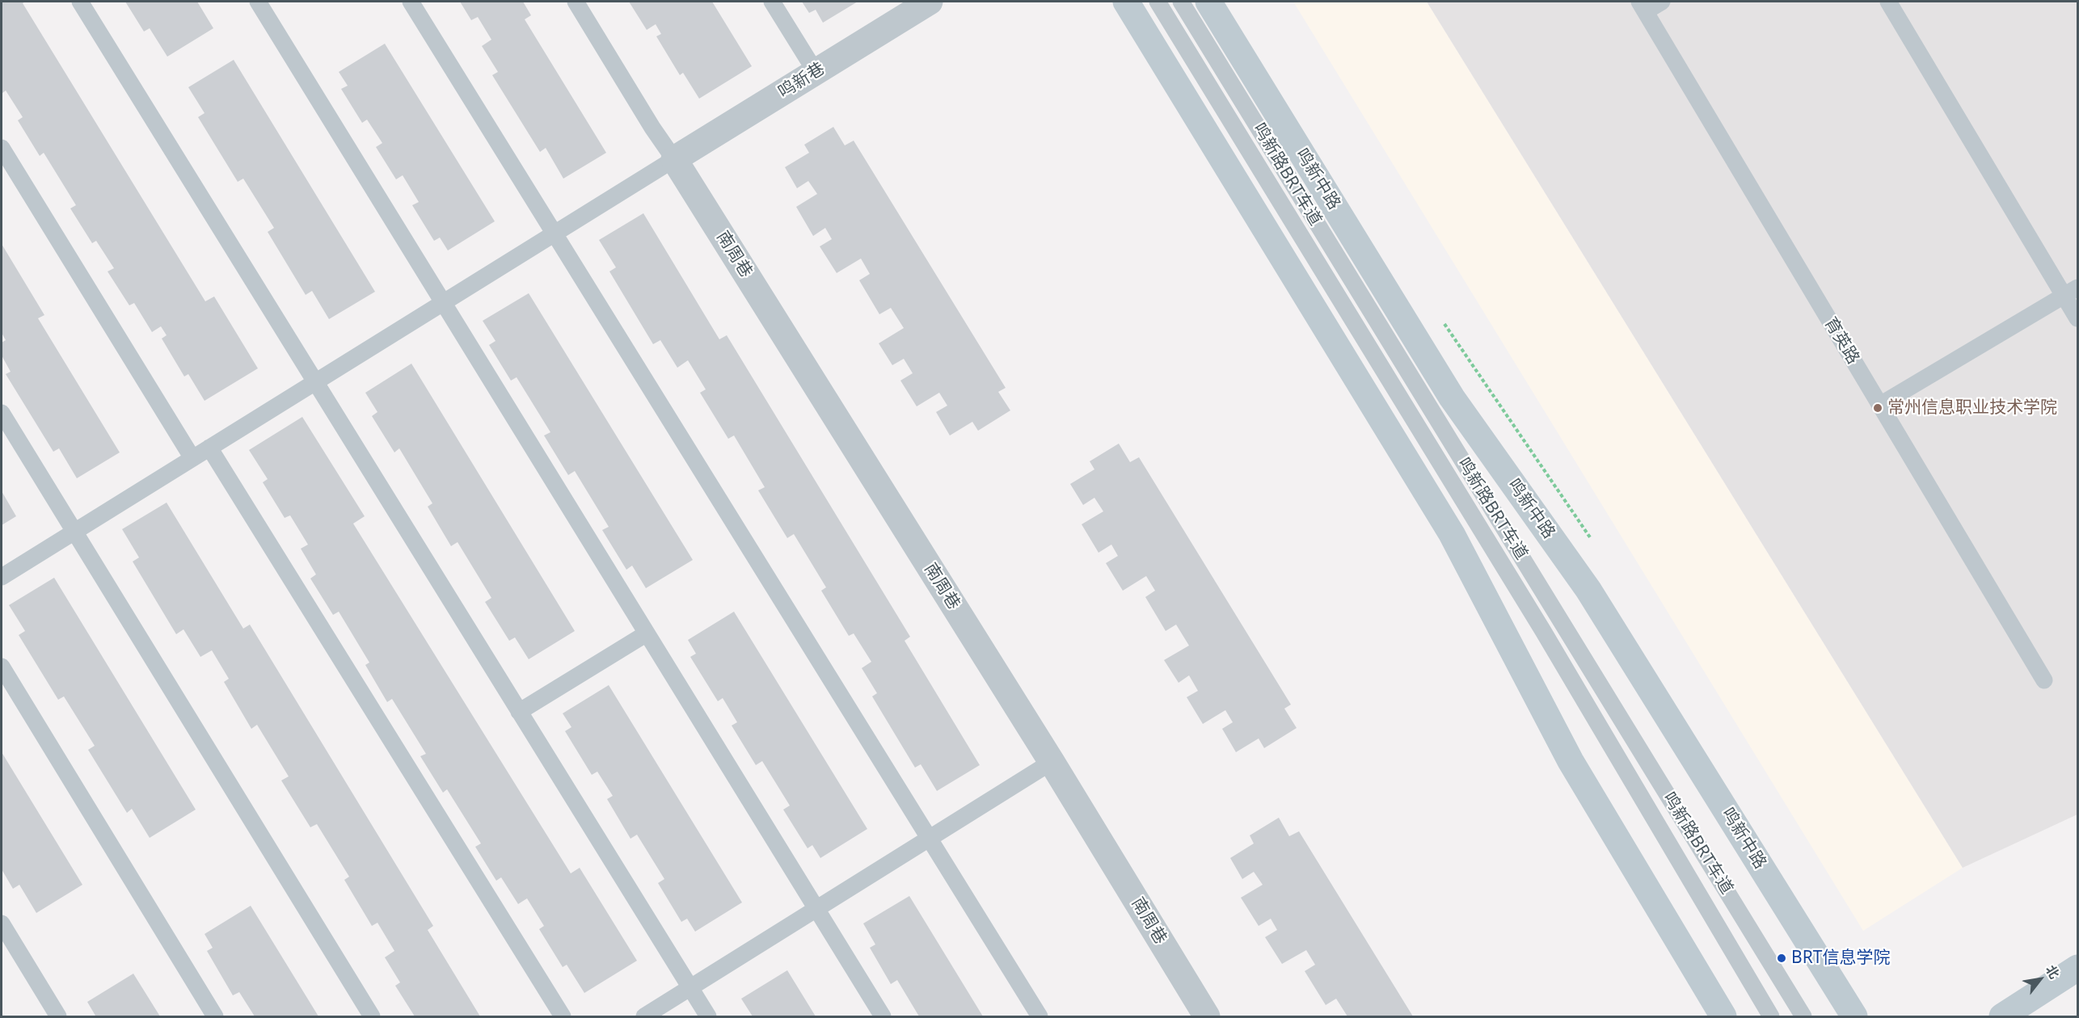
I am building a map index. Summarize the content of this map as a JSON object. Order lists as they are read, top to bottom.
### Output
{
  "streets": {
    "main road": ["鸣新中路"],
    "street": ["鸣新巷", "南周巷"],
    "lane": ["鸣新路BRT车道", "育英路"]
  },
  "crossings": [
    ["鸣新巷", "南周巷"]
  ],
  "places": ["常州信息职业技术学院", "BRT信息学院"],
  "north": "top right"
}
